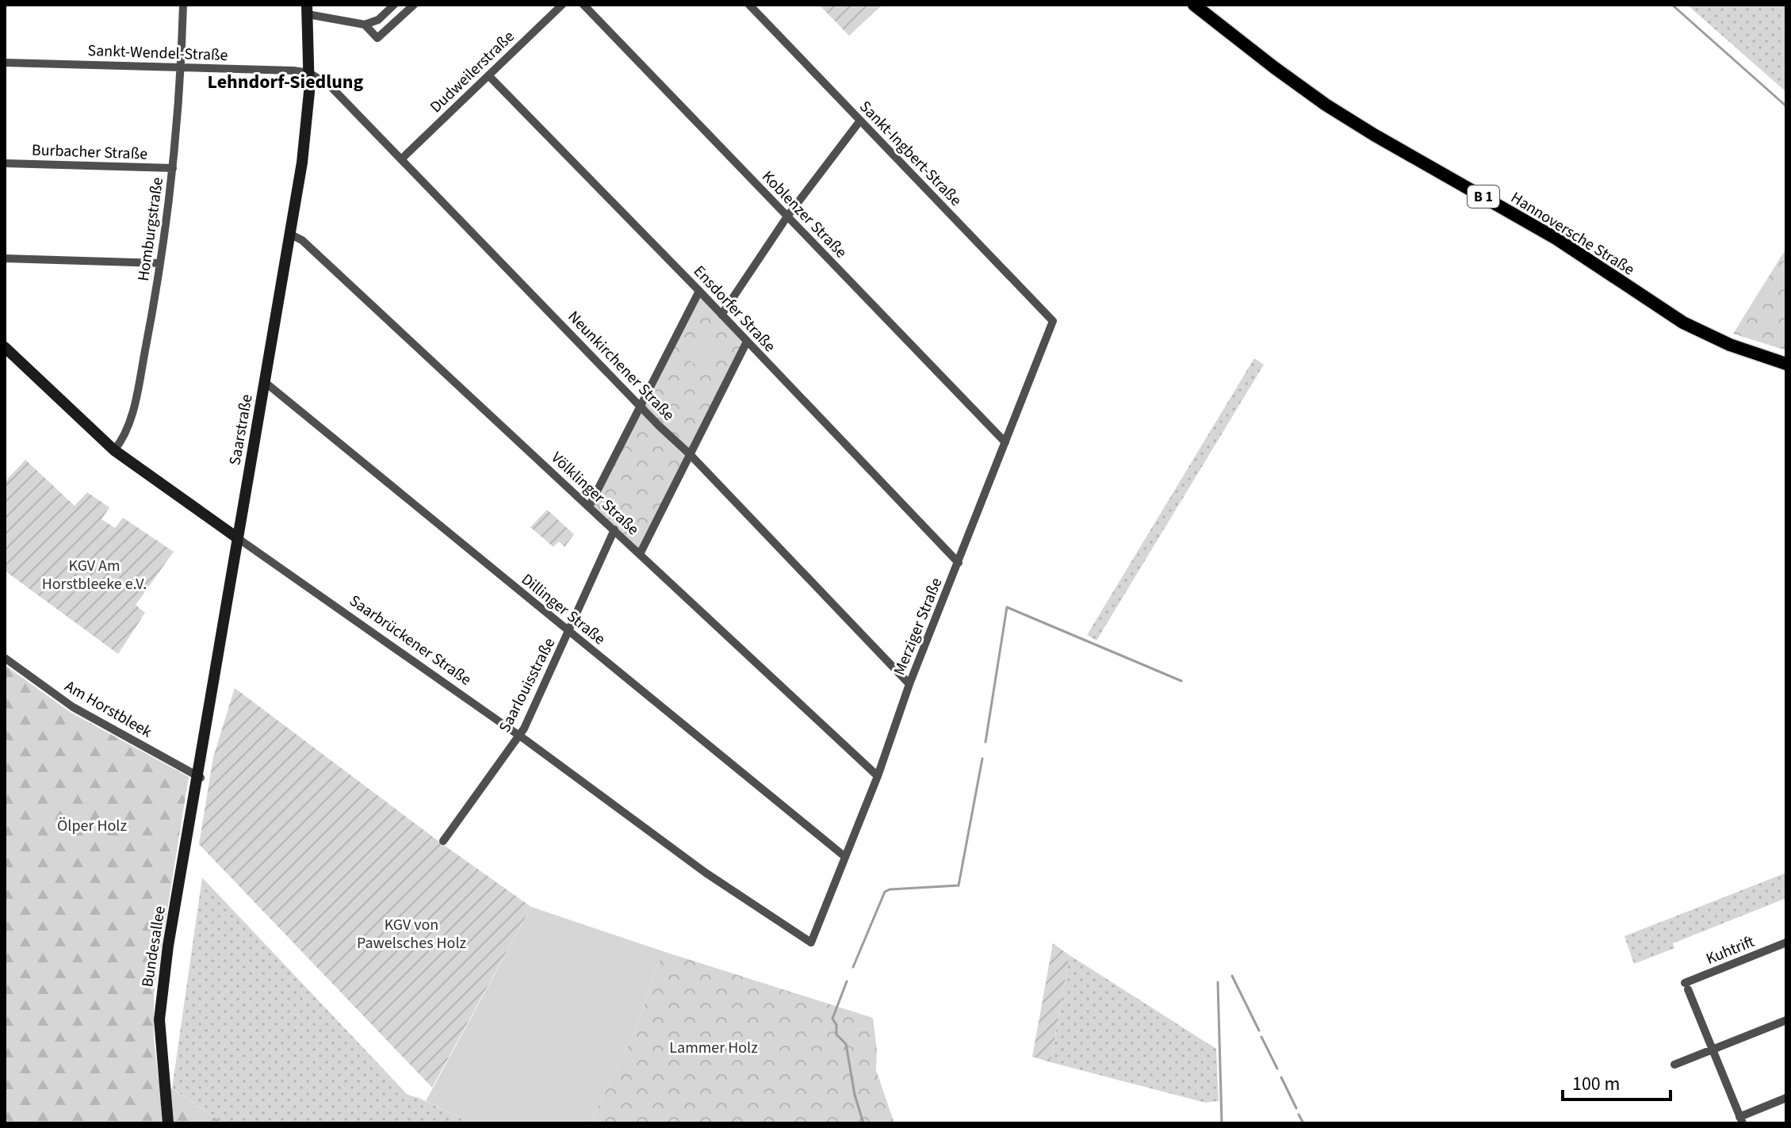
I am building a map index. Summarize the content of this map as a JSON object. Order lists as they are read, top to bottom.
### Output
{
  "streets": {
    "main road": ["B 1", "Hannoversche Straße"],
    "street": [
      "Sankt-Wendel-Straße",
      "Dudweilerstraße",
      "Burbacher Straße",
      "Sankt-Ingbert-Straße",
      "Koblenzer Straße",
      "Homburgstraße",
      "Ensdorfer Straße",
      "Neunkirchener Straße",
      "Saarstraße",
      "Völklinger Straße",
      "Dillinger Straße",
      "Merziger Straße",
      "Saarbrückener Straße",
      "Saarlouisstraße",
      "Am Horstbleek",
      "Bundesallee",
      "Kuhtrift"
    ]
  },
  "crossings": [
    ["Sankt-Wendel-Straße", "Homburgstraße"],
    ["Sankt-Wendel-Straße", "Neunkirchener Straße"],
    ["Sankt-Wendel-Straße", "Saarstraße"],
    ["Dudweilerstraße", "Ensdorfer Straße"],
    ["Dudweilerstraße", "Neunkirchener Straße"],
    ["Burbacher Straße", "Homburgstraße"],
    ["Sankt-Ingbert-Straße", "Merziger Straße"],
    ["Koblenzer Straße", "Merziger Straße"],
    ["Homburgstraße", "Saarbrückener Straße"],
    ["Ensdorfer Straße", "Merziger Straße"],
    ["Neunkirchener Straße", "Saarstraße"],
    ["Neunkirchener Straße", "Merziger Straße"],
    ["Saarstraße", "Völklinger Straße"],
    ["Saarstraße", "Dillinger Straße"],
    ["Saarstraße", "Saarbrückener Straße"],
    ["Saarstraße", "Am Horstbleek"],
    ["Saarstraße", "Bundesallee"],
    ["Völklinger Straße", "Merziger Straße"],
    ["Völklinger Straße", "Saarlouisstraße"],
    ["Dillinger Straße", "Merziger Straße"],
    ["Dillinger Straße", "Saarlouisstraße"],
    ["Merziger Straße", "Saarbrückener Straße"],
    ["Saarbrückener Straße", "Saarlouisstraße"],
    ["Am Horstbleek", "Bundesallee"]
  ],
  "districts": ["Lehndorf-Siedlung"],
  "parks": [
    "KGV Am Horstbleeke e.V.",
    "Ölper Holz",
    "KGV von Pawelsches Holz",
    "Lammer Holz"
  ],
  "scale_bar": "100 m"
}
